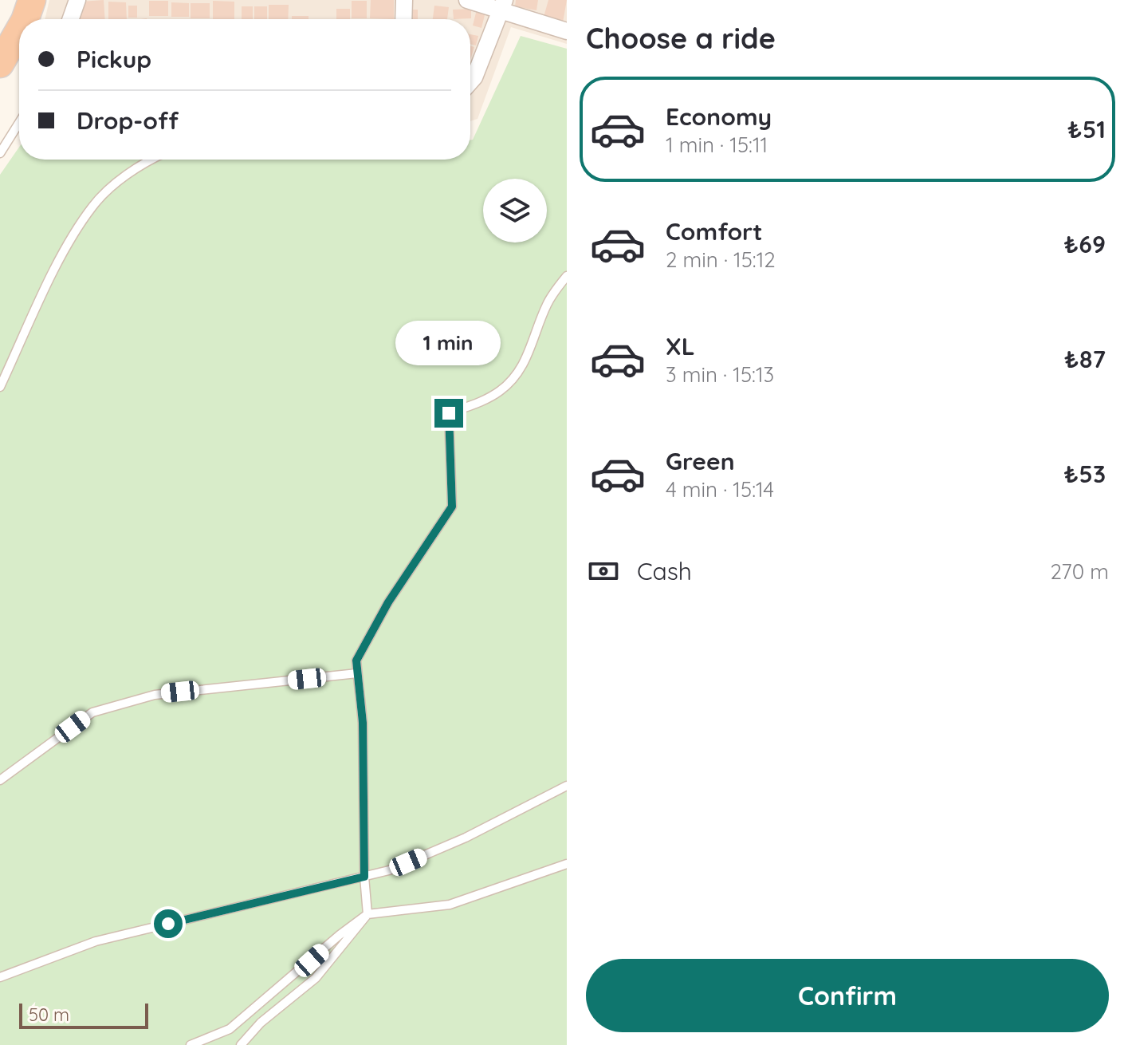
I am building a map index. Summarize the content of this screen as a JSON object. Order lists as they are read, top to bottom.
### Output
{
  "scale_bar": "50 m",
  "page": {
    "heading": "Choose a ride",
    "banner": ["Pickup", "Drop-off"],
    "list": [
      {
        "name": "Economy",
        "note": "1 min · 15:11",
        "value": "₺51"
      },
      {
        "name": "Comfort",
        "note": "2 min · 15:12",
        "value": "₺69"
      },
      {
        "name": "XL",
        "note": "3 min · 15:13",
        "value": "₺87"
      },
      {
        "name": "Green",
        "note": "4 min · 15:14",
        "value": "₺53"
      }
    ],
    "bubble": "1 min",
    "pay": ["Cash", "270 m"],
    "buttons": "Confirm",
    "scale": "50 m"
  }
}
